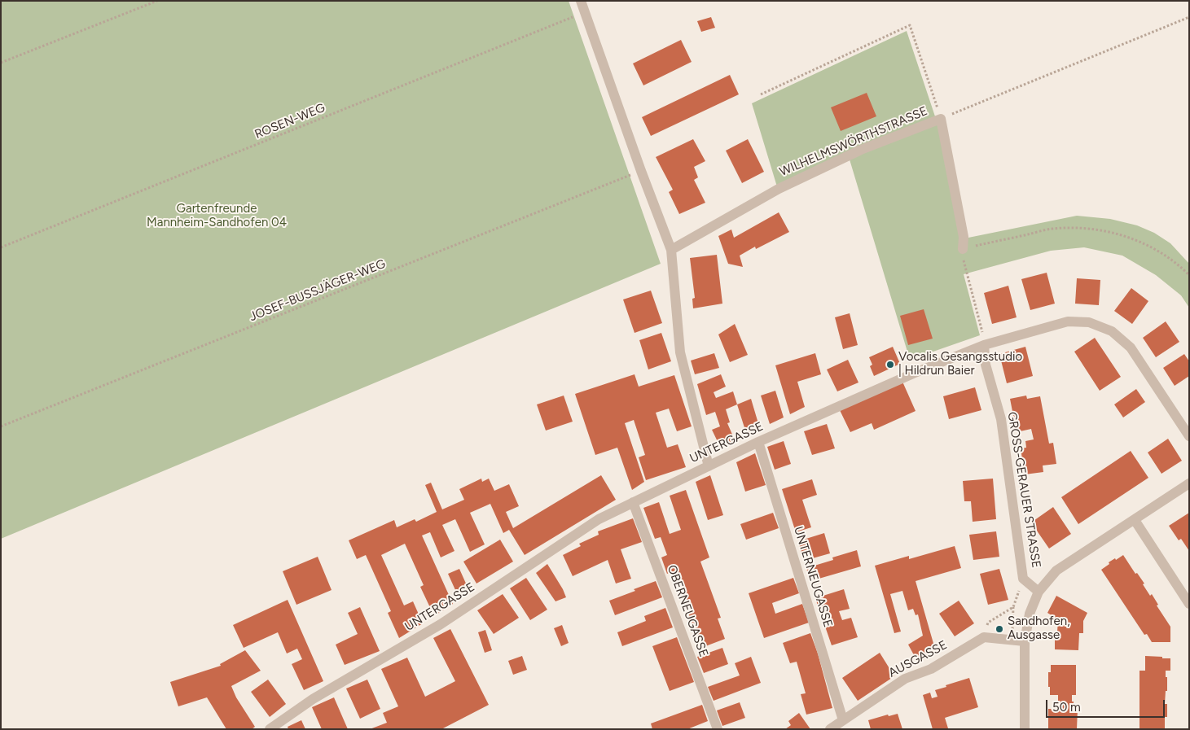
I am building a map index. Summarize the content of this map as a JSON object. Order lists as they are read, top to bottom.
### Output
{
  "streets": {
    "street": [
      "WILHELMSWÖRTHSTRASSE",
      "UNTERGASSE",
      "GROSS-GERAUER STRASSE",
      "UNTERNEUGASSE",
      "OBERNEUGASSE",
      "AUSGASSE"
    ],
    "path": ["ROSEN-WEG", "JOSEF-BUSSJÄGER-WEG"]
  },
  "crossings": [
    ["UNTERGASSE", "GROSS-GERAUER STRASSE"],
    ["UNTERGASSE", "UNTERNEUGASSE"],
    ["UNTERGASSE", "OBERNEUGASSE"],
    ["UNTERNEUGASSE", "AUSGASSE"]
  ],
  "parks": ["Gartenfreunde Mannheim-Sandhofen 04"],
  "places": ["Vocalis Gesangsstudio | Hildrun Baier", "Sandhofen, Ausgasse"],
  "scale_bar": "50 m"
}
